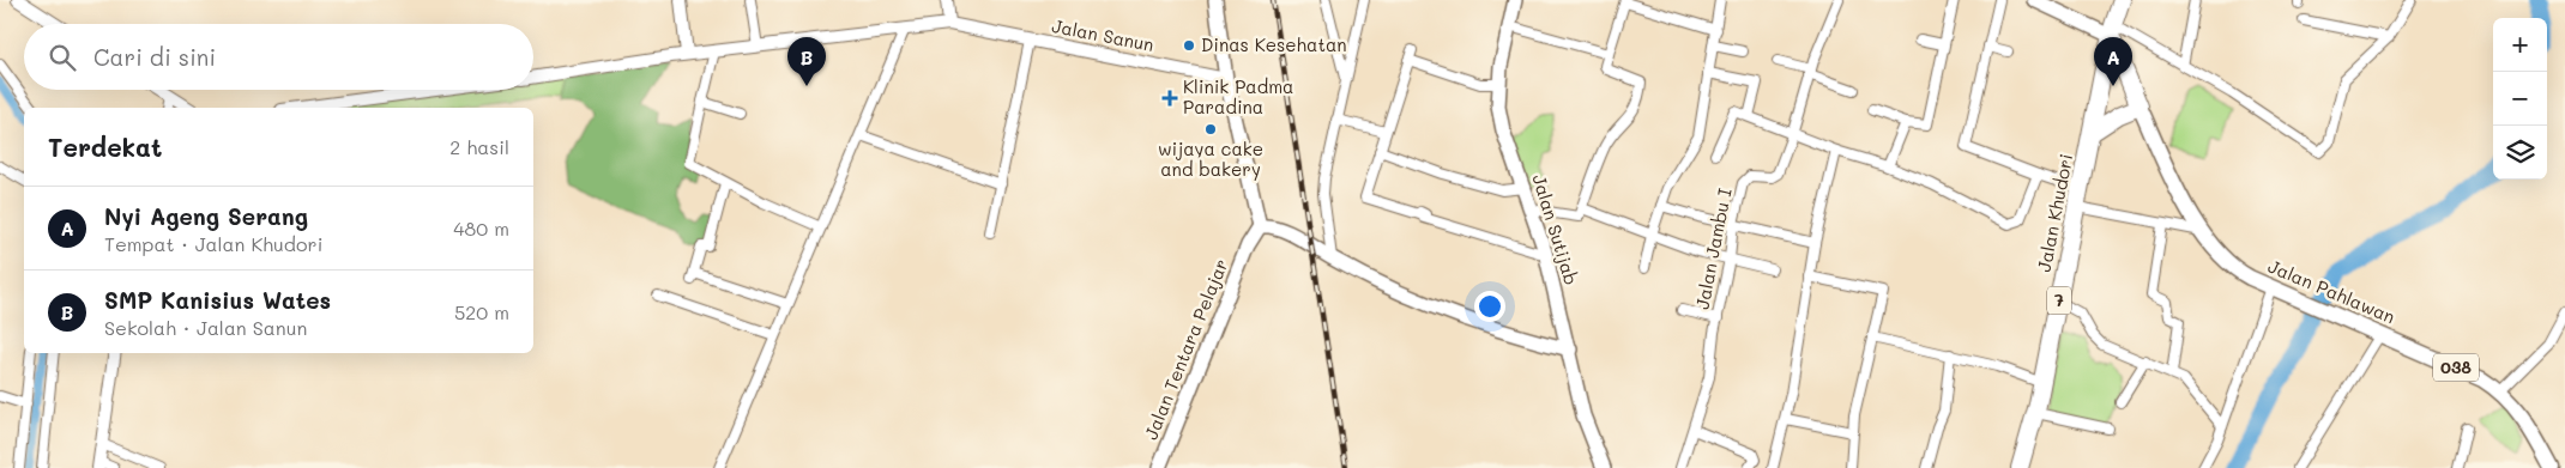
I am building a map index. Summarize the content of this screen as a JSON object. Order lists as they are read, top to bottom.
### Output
{
  "streets": {
    "highway": ["Jalan Khudori", "Jalan Pahlawan", "7"],
    "main road": ["Jalan Sutijab", "Jalan Tentara Pelajar", "038"],
    "street": ["Jalan Sanun", "Jalan Jambu I"]
  },
  "crossings": [
    ["Jalan Khudori", "Jalan Pahlawan"],
    ["Jalan Khudori", "7"],
    ["Jalan Pahlawan", "7"]
  ],
  "places": {
    "other": ["Dinas Kesehatan", "wijaya cake and bakery"],
    "health": ["Klinik Padma Paradina"]
  },
  "page": {
    "map_buttons": ["+", "−"],
    "search": "Cari di sini",
    "pins": ["A", "B"],
    "heading": ["Terdekat", "2 hasil"],
    "list": [
      {
        "mark": "A",
        "name": "Nyi Ageng Serang",
        "note": "Tempat · Jalan Khudori",
        "value": "480 m"
      },
      {
        "mark": "B",
        "name": "SMP Kanisius Wates",
        "note": "Sekolah · Jalan Sanun",
        "value": "520 m"
      }
    ]
  }
}
